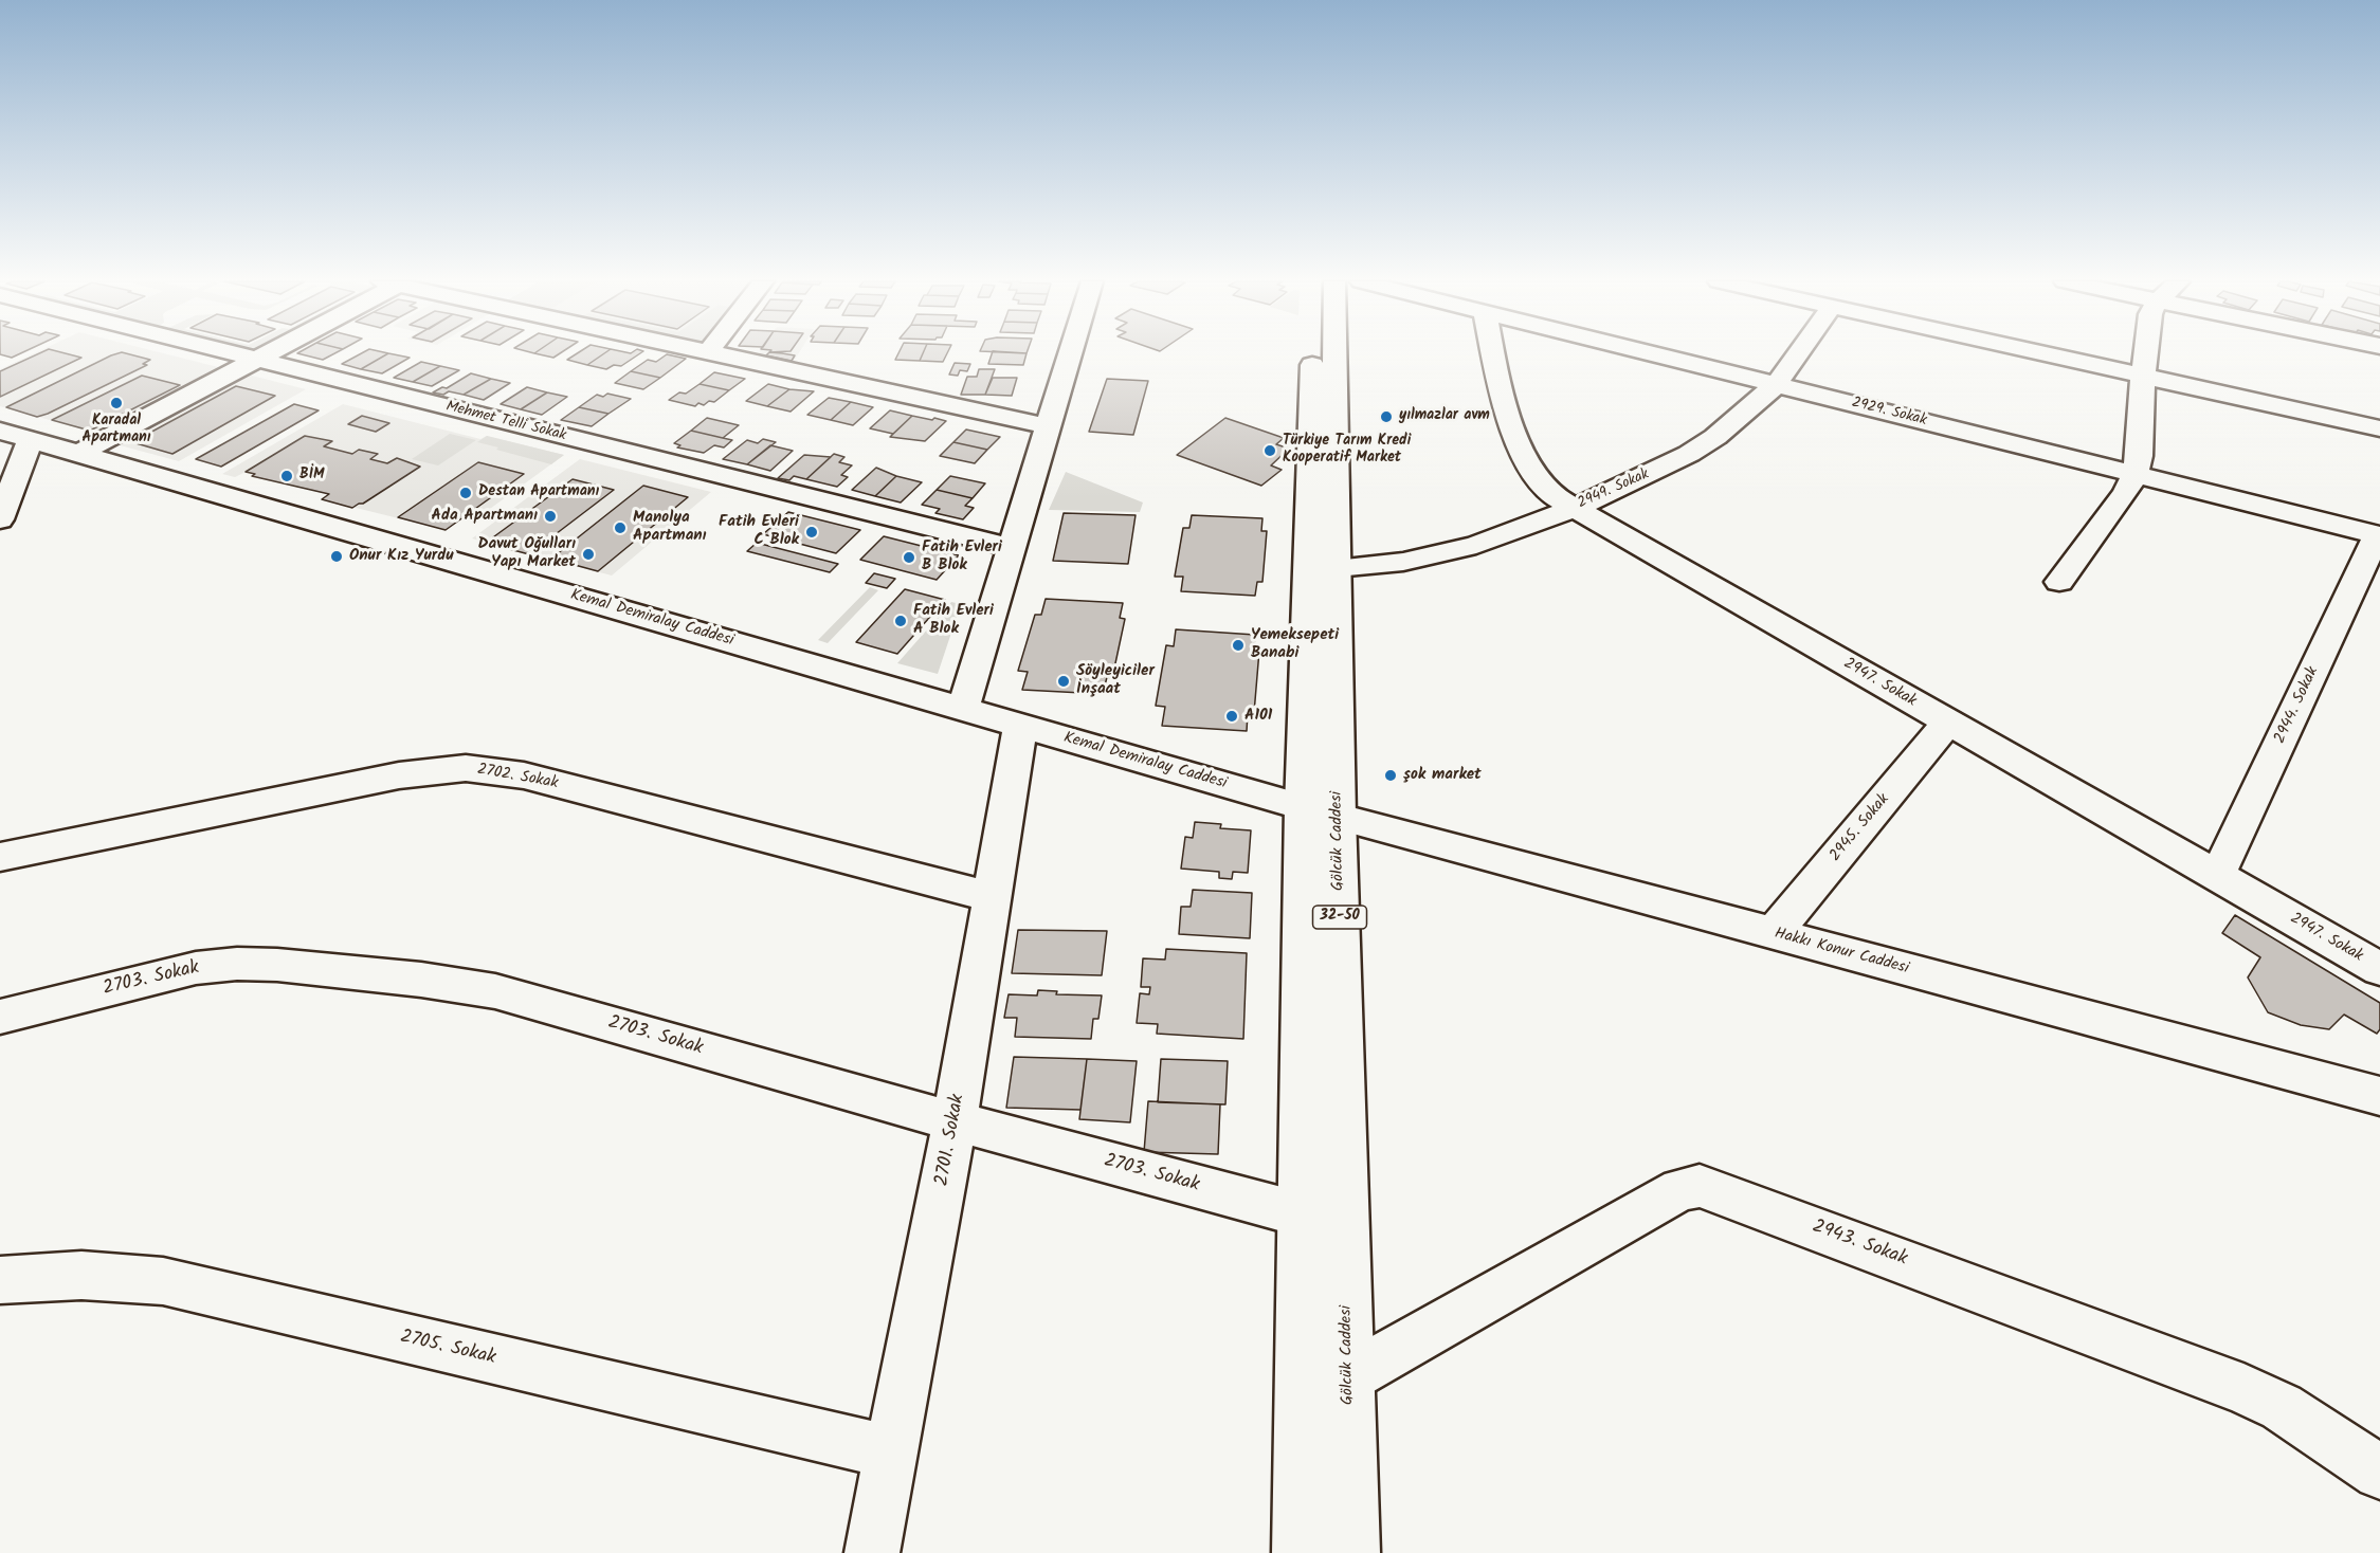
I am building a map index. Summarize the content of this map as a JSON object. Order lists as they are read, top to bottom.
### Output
{
  "streets": {
    "street": [
      "2929. Sokak",
      "Mehmet Telli Sokak",
      "2949. Sokak",
      "Kemal Demiralay Caddesi",
      "2947. Sokak",
      "2944. Sokak",
      "2702. Sokak",
      "2945. Sokak",
      "Gölcük Caddesi",
      "32-50",
      "Hakkı Konur Caddesi",
      "2703. Sokak",
      "2701. Sokak",
      "2943. Sokak",
      "2705. Sokak"
    ]
  },
  "crossings": [
    ["2929. Sokak", "2949. Sokak"],
    ["2929. Sokak", "2944. Sokak"],
    ["2949. Sokak", "2947. Sokak"],
    ["2949. Sokak", "Gölcük Caddesi"],
    ["Kemal Demiralay Caddesi", "Gölcük Caddesi"],
    ["Kemal Demiralay Caddesi", "Hakkı Konur Caddesi"],
    ["Kemal Demiralay Caddesi", "2701. Sokak"],
    ["2947. Sokak", "2944. Sokak"],
    ["2947. Sokak", "2945. Sokak"],
    ["2702. Sokak", "2701. Sokak"],
    ["2945. Sokak", "Hakkı Konur Caddesi"],
    ["Gölcük Caddesi", "Hakkı Konur Caddesi"],
    ["Gölcük Caddesi", "2703. Sokak"],
    ["Gölcük Caddesi", "2943. Sokak"],
    ["2703. Sokak", "2701. Sokak"],
    ["2701. Sokak", "2705. Sokak"]
  ],
  "places": [
    "Karadal Apartmanı",
    "yılmazlar avm",
    "Türkiye Tarım Kredi Kooperatif Market",
    "BİM",
    "Destan Apartmanı",
    "Ada Apartmanı",
    "Manolya Apartmanı",
    "Fatih Evleri C Blok",
    "Davut Oğulları Yapı Market",
    "Onur Kız Yurdu",
    "Fatih Evleri B Blok",
    "Fatih Evleri A Blok",
    "Yemeksepeti Banabi",
    "Söyleyiciler İnşaat",
    "A101",
    "şok market"
  ]
}
